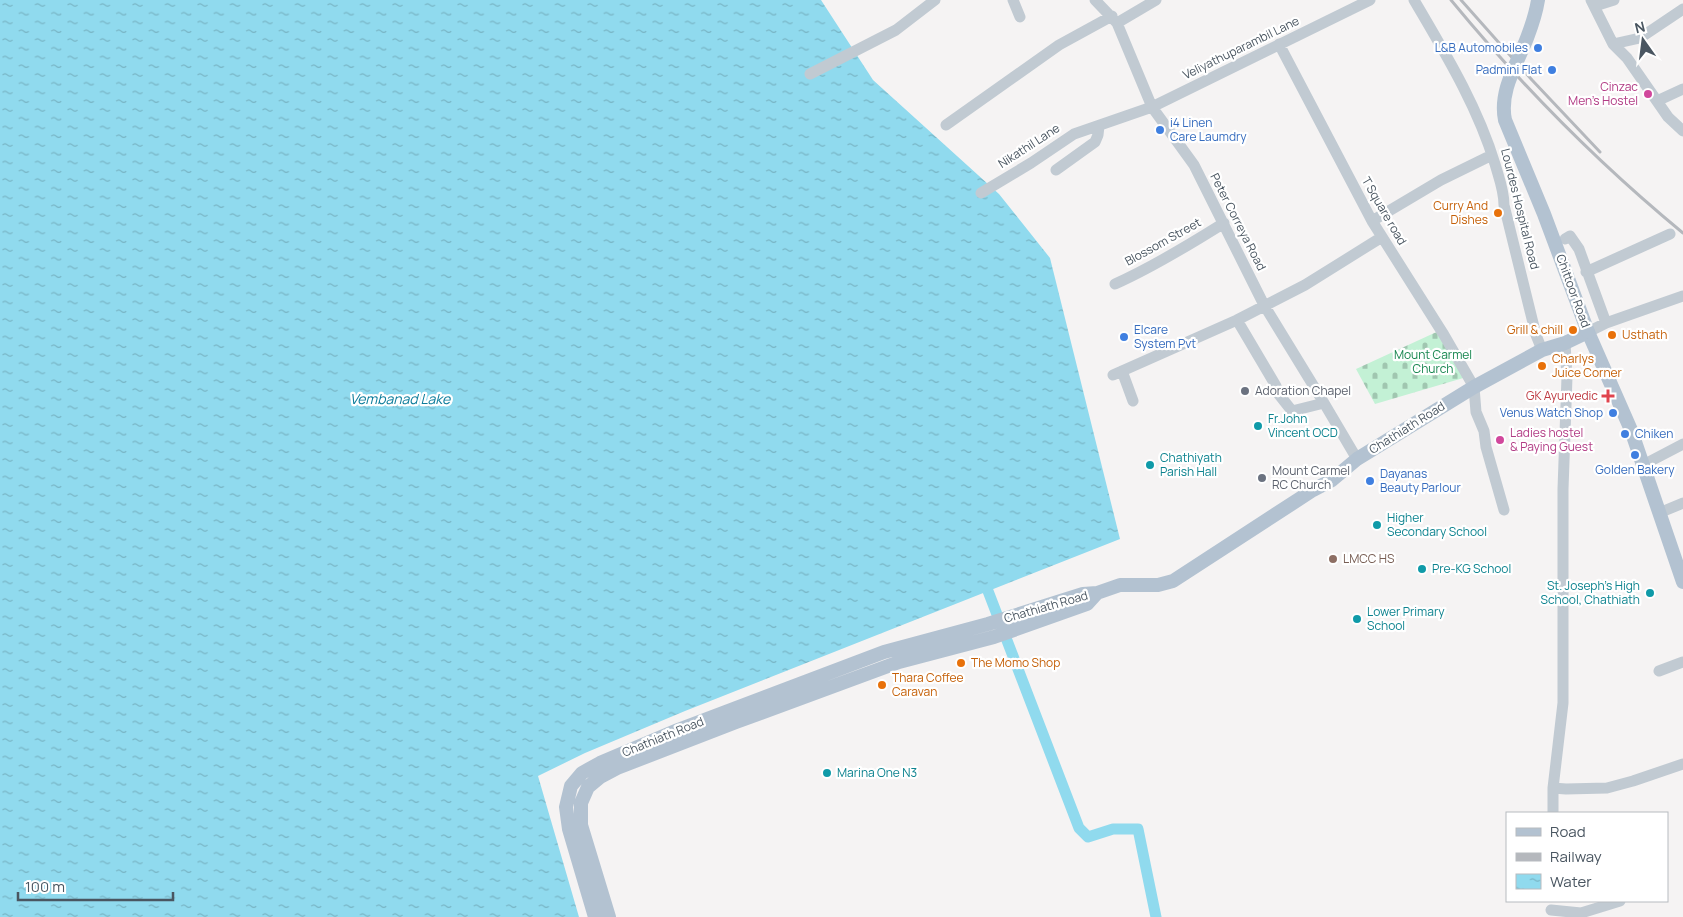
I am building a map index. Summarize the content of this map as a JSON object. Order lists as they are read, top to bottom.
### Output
{
  "streets": {
    "main road": ["Chittoor Road", "Chathiath Road"],
    "street": [
      "Veliyathuparambil Lane",
      "Nikathil Lane",
      "Lourdes Hospital Road",
      "T Square road",
      "Peter Correya Road",
      "Blossom Street"
    ]
  },
  "crossings": [
    ["Veliyathuparambil Lane", "Nikathil Lane"],
    ["Veliyathuparambil Lane", "T Square road"],
    ["Veliyathuparambil Lane", "Peter Correya Road"],
    ["Nikathil Lane", "Peter Correya Road"],
    ["Lourdes Hospital Road", "Chathiath Road"],
    ["T Square road", "Chathiath Road"],
    ["Peter Correya Road", "Blossom Street"],
    ["Peter Correya Road", "Chathiath Road"],
    ["Chittoor Road", "Chathiath Road"]
  ],
  "water": ["Vembanad Lake"],
  "parks": ["Mount Carmel Church"],
  "places": {
    "other": [
      "L&B Automobiles",
      "Padmini Flat",
      "Cinzac Men's Hostel",
      "i4 Linen Care Laumdry",
      "Curry And Dishes",
      "Grill & chill",
      "Usthath",
      "Elcare System Pvt",
      "Charlys Juice Corner",
      "Adoration Chapel",
      "Venus Watch Shop",
      "Fr.John Vincent OCD",
      "Chiken",
      "Ladies hostel & Paying Guest",
      "Golden Bakery",
      "Chathiyath Parish Hall",
      "Mount Carmel RC Church",
      "Dayanas Beauty Parlour",
      "Higher Secondary School",
      "LMCC HS",
      "Pre-KG School",
      "St. Joseph's High School, Chathiath",
      "Lower Primary School",
      "The Momo Shop",
      "Thara Coffee Caravan",
      "Marina One N3"
    ],
    "health": ["GK Ayurvedic"]
  },
  "legend": ["Road", "Railway", "Water"],
  "scale_bar": "100 m",
  "north": "top"
}
